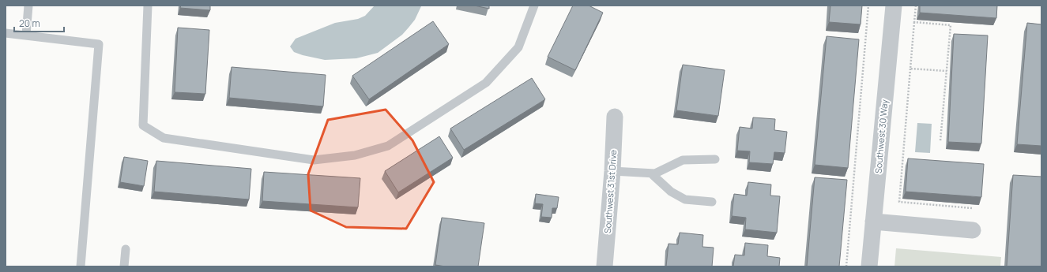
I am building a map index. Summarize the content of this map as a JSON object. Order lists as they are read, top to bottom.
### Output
{
  "streets": {
    "street": ["Southwest 30 Way", "Southwest 31st Drive"]
  },
  "scale_bar": "20 m"
}
